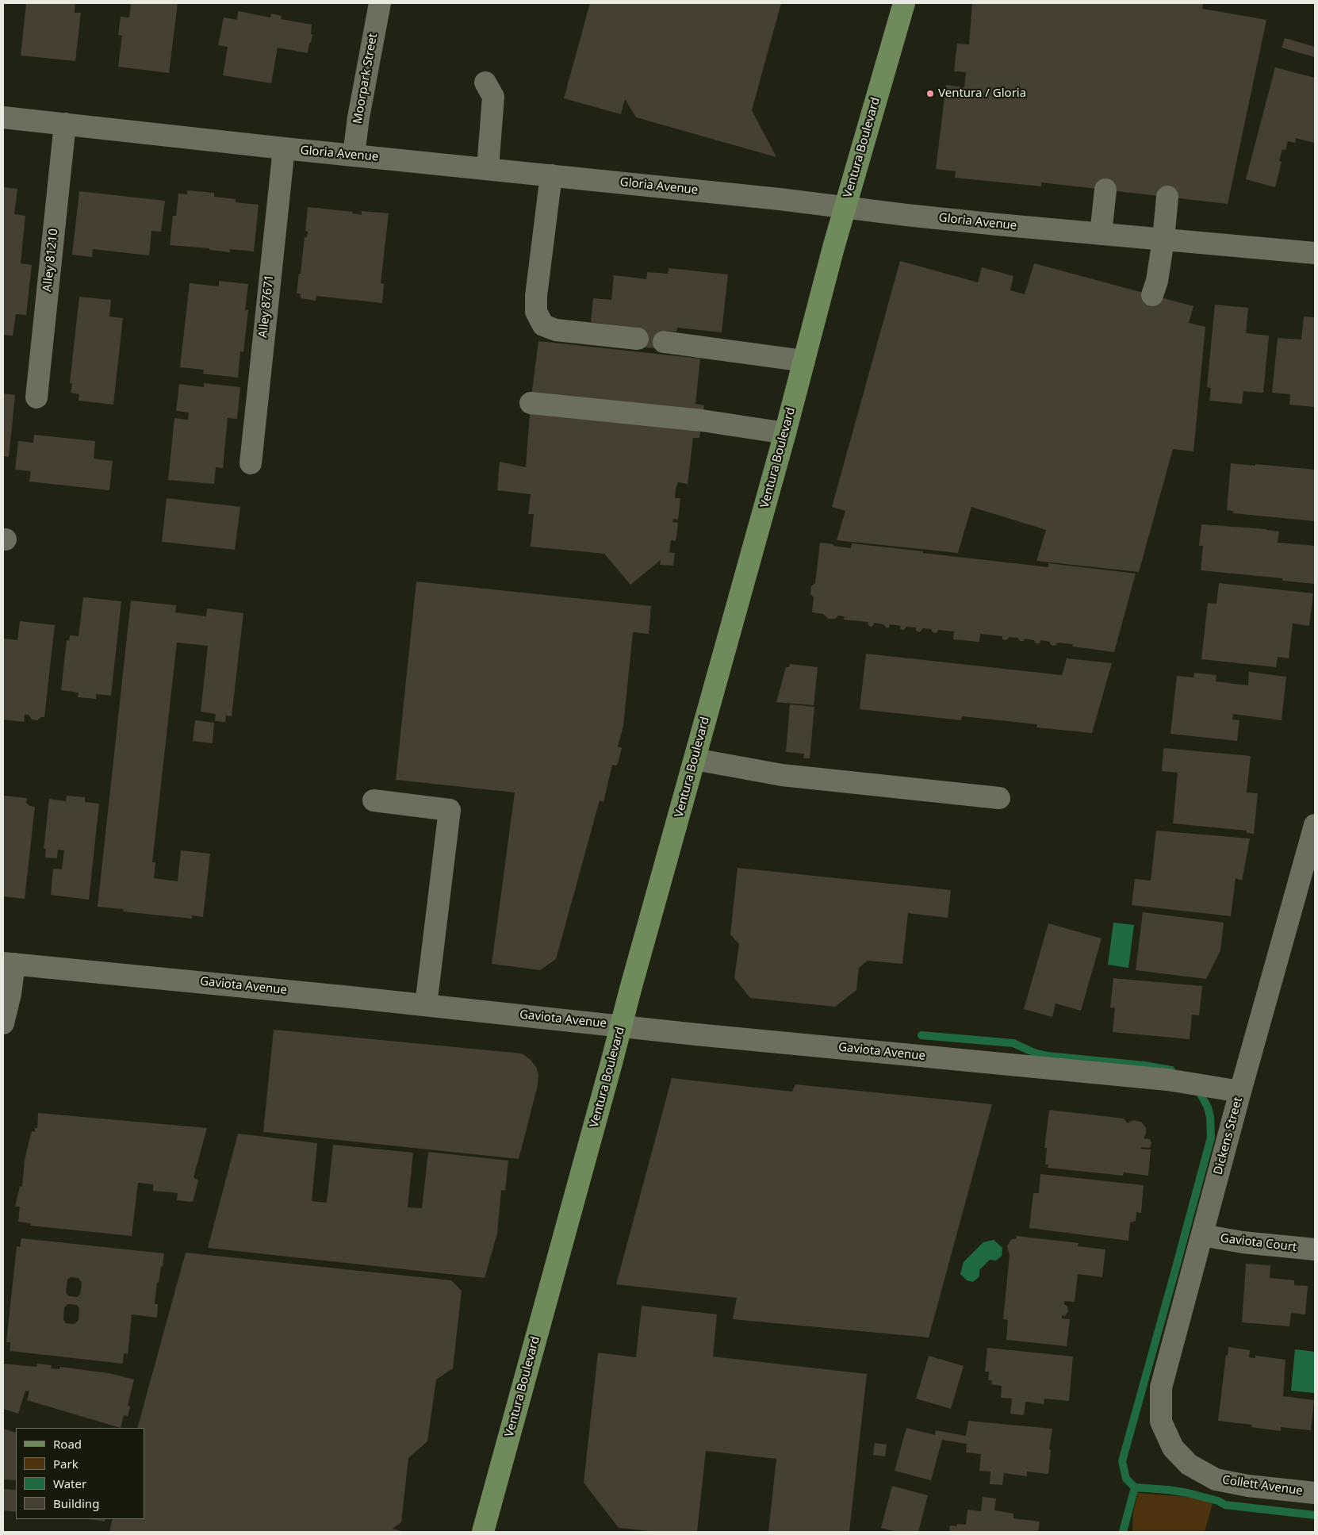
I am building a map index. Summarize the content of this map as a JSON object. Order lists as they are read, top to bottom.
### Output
{
  "streets": {
    "main road": ["Ventura Boulevard"],
    "street": [
      "Moorpark Street",
      "Gloria Avenue",
      "Alley 81210",
      "Alley 87671",
      "Gaviota Avenue",
      "Dickens Street",
      "Gaviota Court",
      "Collett Avenue"
    ]
  },
  "crossings": [
    ["Moorpark Street", "Gloria Avenue"],
    ["Ventura Boulevard", "Gloria Avenue"],
    ["Ventura Boulevard", "Gaviota Avenue"],
    ["Gloria Avenue", "Alley 81210"],
    ["Gloria Avenue", "Alley 87671"],
    ["Gaviota Avenue", "Dickens Street"],
    ["Dickens Street", "Gaviota Court"],
    ["Dickens Street", "Collett Avenue"]
  ],
  "places": ["Ventura / Gloria"],
  "legend": [
    "Road",
    "Park",
    "Water",
    "Building"
  ]
}
